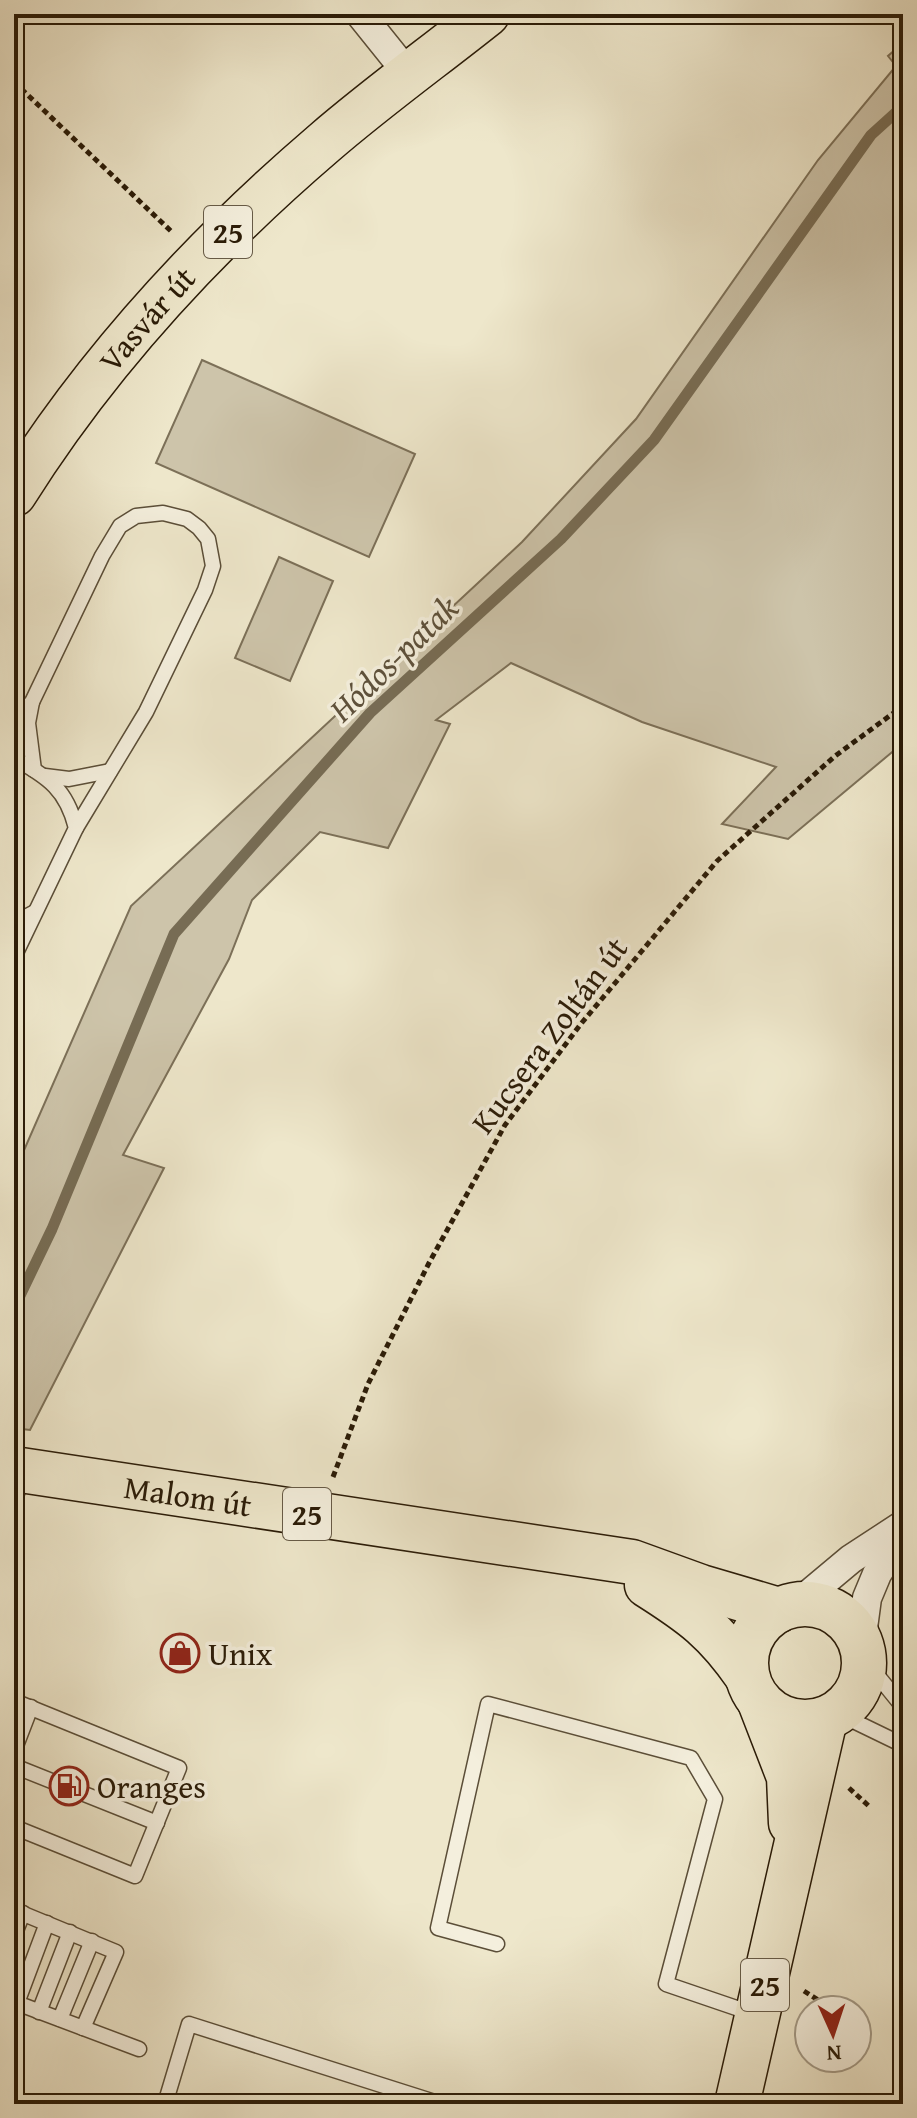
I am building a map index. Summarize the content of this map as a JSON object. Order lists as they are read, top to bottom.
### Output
{
  "streets": {
    "main road": ["25", "Vasvár út", "Malom út"],
    "path": ["Kucsera Zoltán út"]
  },
  "crossings": [
    ["25", "Malom út"],
    ["Kucsera Zoltán út", "Malom út"]
  ],
  "water": ["Hódos-patak"],
  "places": {
    "shop": ["Unix"],
    "fuel station": ["Oranges"]
  },
  "north": "bottom"
}
